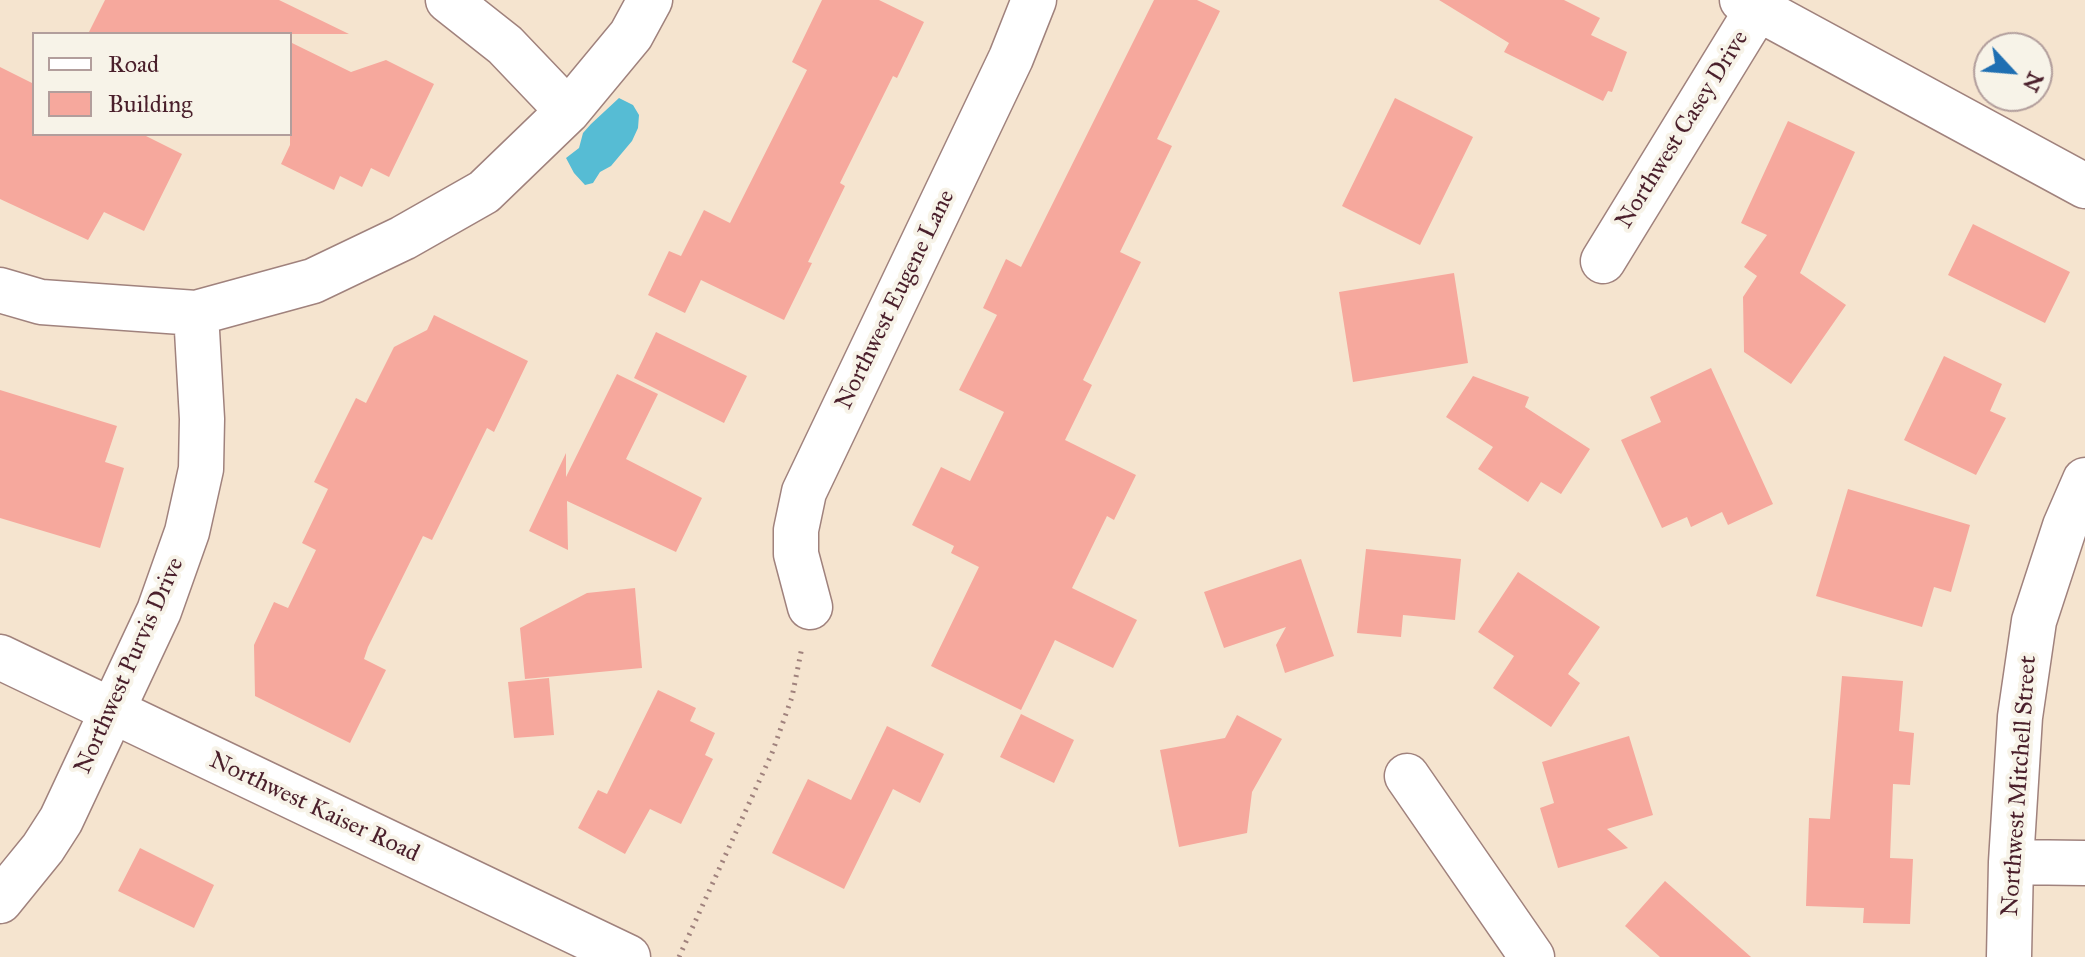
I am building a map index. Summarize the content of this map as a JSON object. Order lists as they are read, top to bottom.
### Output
{
  "streets": {
    "street": [
      "Northwest Casey Drive",
      "Northwest Eugene Lane",
      "Northwest Purvis Drive",
      "Northwest Mitchell Street",
      "Northwest Kaiser Road"
    ]
  },
  "crossings": [
    ["Northwest Purvis Drive", "Northwest Kaiser Road"]
  ],
  "legend": ["Road", "Building"],
  "north": "bottom right"
}
